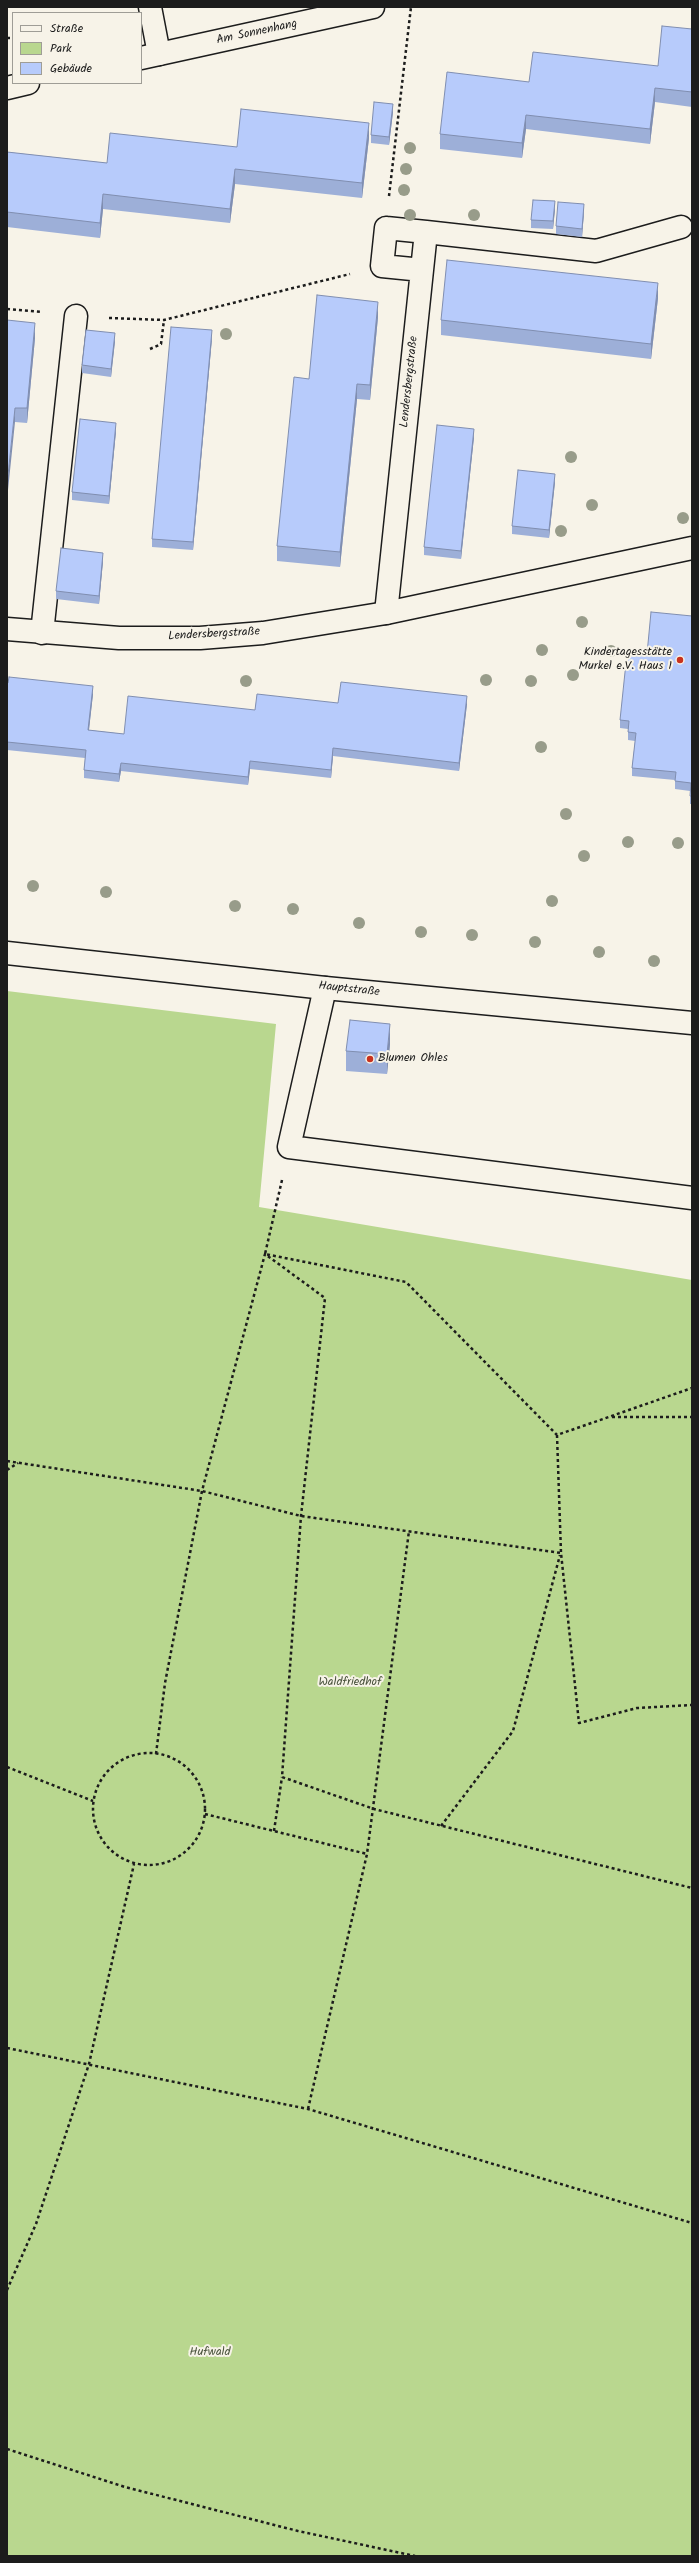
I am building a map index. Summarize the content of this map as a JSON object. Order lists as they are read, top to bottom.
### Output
{
  "streets": {
    "street": ["Am Sonnenhang", "Lendersbergstraße", "Hauptstraße"]
  },
  "parks": ["Waldfriedhof", "Hufwald"],
  "places": ["Kindertagesstätte Murkel e.V. Haus 1", "Blumen Ohles"],
  "legend": ["Straße", "Park", "Gebäude"]
}
